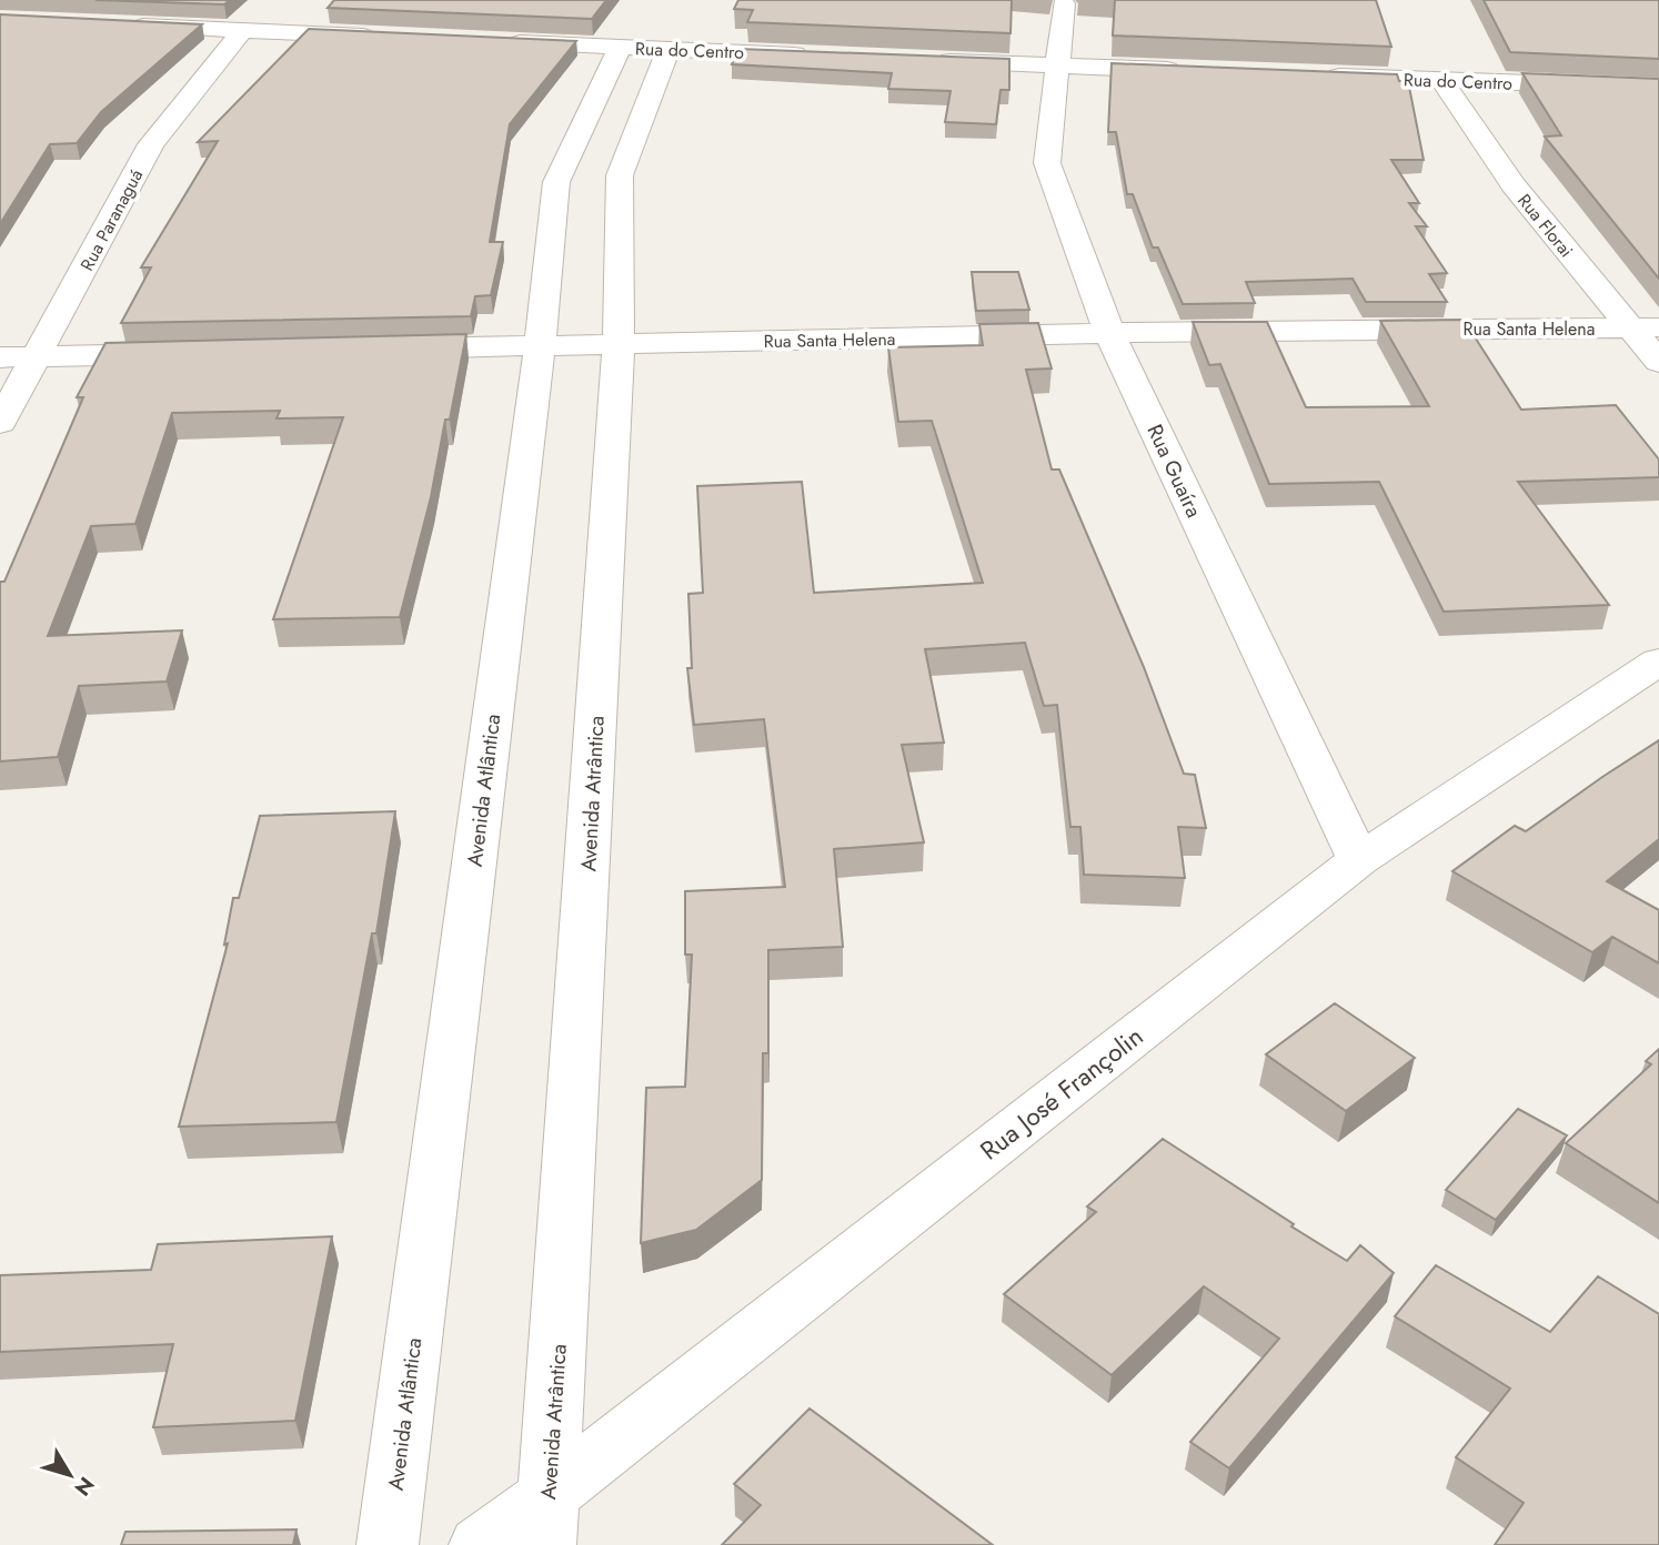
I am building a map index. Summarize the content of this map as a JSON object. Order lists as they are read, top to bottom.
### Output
{
  "streets": {
    "street": [
      "Rua do Centro",
      "Rua Paranaguá",
      "Rua Florai",
      "Rua Santa Helena",
      "Rua Guaíra",
      "Avenida Atlântica",
      "Avenida Atrântica",
      "Rua José Françolin"
    ]
  },
  "crossings": [
    ["Rua do Centro", "Rua Florai"],
    ["Rua do Centro", "Avenida Atlântica"],
    ["Rua do Centro", "Avenida Atrântica"],
    ["Rua Florai", "Rua Santa Helena"],
    ["Rua Santa Helena", "Rua Guaíra"],
    ["Rua Santa Helena", "Avenida Atlântica"],
    ["Rua Santa Helena", "Avenida Atrântica"],
    ["Rua Guaíra", "Rua José Françolin"],
    ["Avenida Atrântica", "Rua José Françolin"]
  ],
  "north": "bottom right"
}
